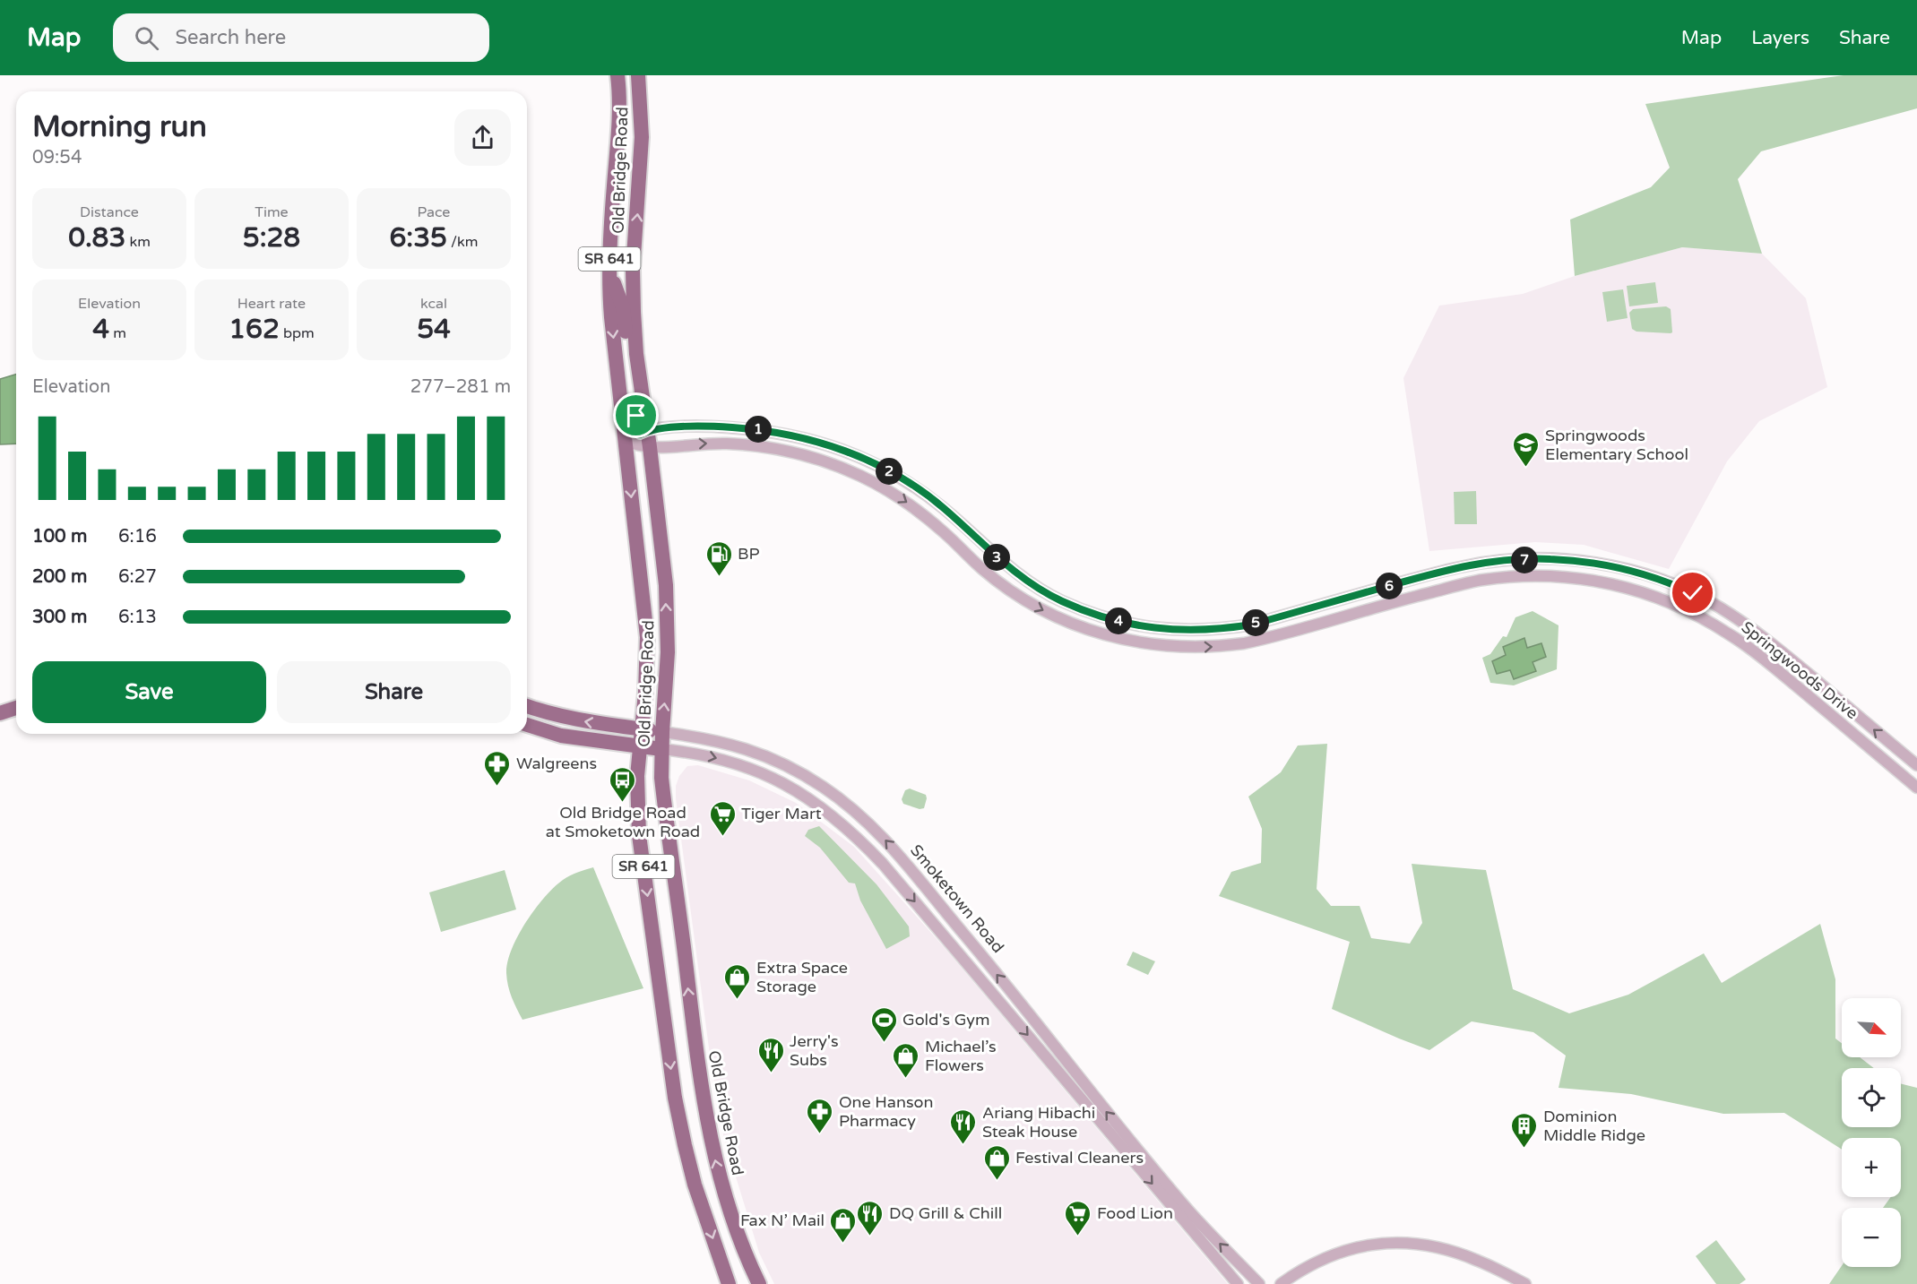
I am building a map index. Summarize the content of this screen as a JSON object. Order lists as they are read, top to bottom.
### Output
{
  "streets": {
    "main road": ["Old Bridge Road", "SR 641", "Smoketown Road"],
    "street": ["Springwoods Drive"]
  },
  "crossings": [
    ["Old Bridge Road", "Springwoods Drive"],
    ["Old Bridge Road", "Smoketown Road"]
  ],
  "one_way": ["Smoketown Road"],
  "places": {
    "school or university": ["Springwoods Elementary School"],
    "fuel station": ["BP"],
    "pharmacy": ["Walgreens", "One Hanson Pharmacy"],
    "bus stop": ["Old Bridge Road at Smoketown Road"],
    "supermarket": ["Tiger Mart", "Food Lion"],
    "shop": [
      "Extra Space Storage",
      "Michael’s Flowers",
      "Festival Cleaners",
      "Fax N’ Mail"
    ],
    "sports": ["Gold's Gym"],
    "restaurant": ["Jerry's Subs", "Ariang Hibachi Steak House", "DQ Grill & Chill"],
    "building": ["Dominion Middle Ridge"]
  },
  "north": "bottom right",
  "page": {
    "header": "Map",
    "search": "Search here",
    "nav": ["Map", "Layers", "Share"],
    "heading": ["Morning run", "09:54"],
    "stats": [
      ["Distance", "0.83 km"],
      ["Time", "5:28"],
      ["Pace", "6:35 /km"],
      ["Elevation", "4 m"],
      ["Heart rate", "162 bpm"],
      ["kcal", "54"]
    ],
    "chart": ["Elevation", "277–281 m"],
    "pins": [
      "1",
      "2",
      "3",
      "7",
      "6",
      "4",
      "5"
    ],
    "list": [
      {
        "name": "100 m",
        "note": "6:16"
      },
      {
        "name": "200 m",
        "note": "6:27"
      },
      {
        "name": "300 m",
        "note": "6:13"
      }
    ],
    "buttons": ["Save", "Share"],
    "map_buttons": ["+", "−"]
  }
}
